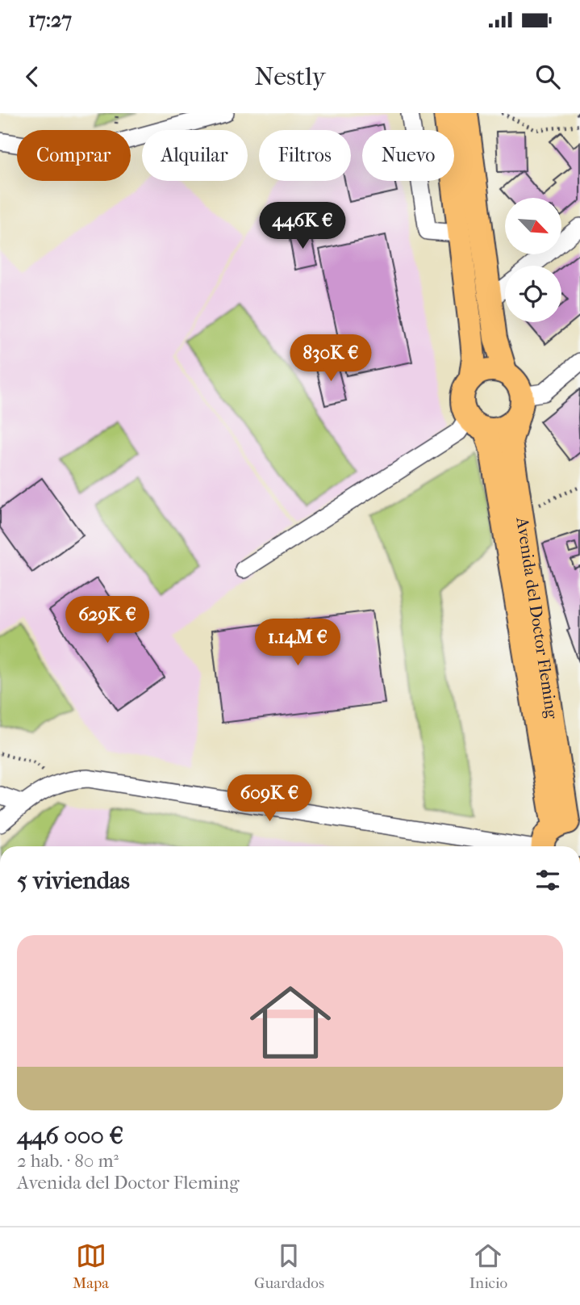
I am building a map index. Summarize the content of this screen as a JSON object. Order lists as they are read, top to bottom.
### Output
{
  "streets": {
    "main road": ["Avenida del Doctor Fleming"]
  },
  "north": "bottom right",
  "page": {
    "status": "17:27",
    "header": "Nestly",
    "chip": [
      "Comprar",
      "Alquilar",
      "Filtros",
      "Nuevo"
    ],
    "price": [
      "446K €",
      "830K €",
      "629K €",
      "1.14M €",
      "609K €"
    ],
    "heading": "5 viviendas",
    "list": [
      {
        "name": "446 000 €",
        "note": "2 hab. · 80 m² · Avenida del Doctor Fleming"
      }
    ],
    "tabs": ["Mapa", "Guardados", "Inicio"]
  }
}
